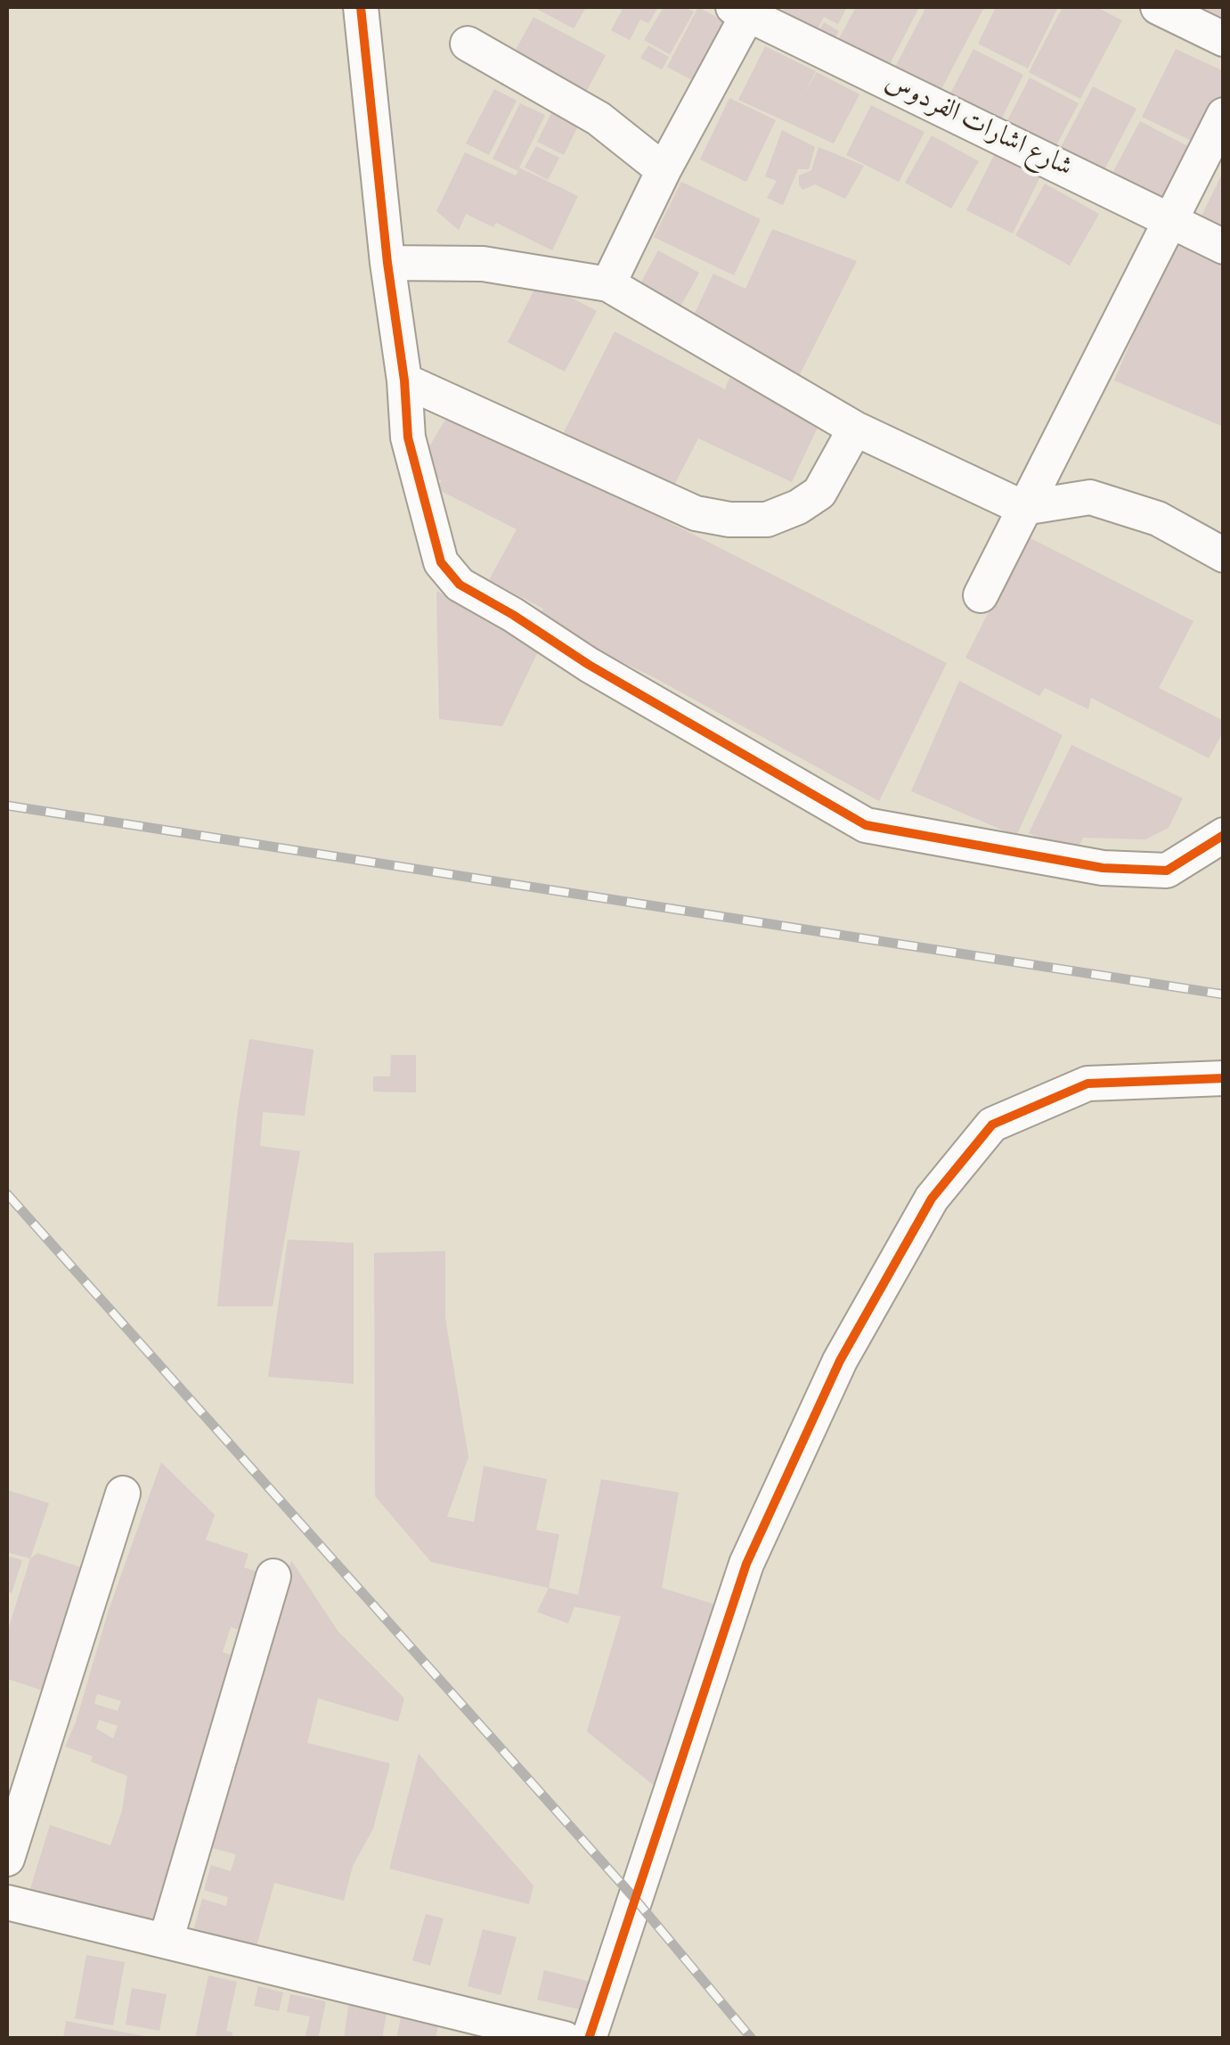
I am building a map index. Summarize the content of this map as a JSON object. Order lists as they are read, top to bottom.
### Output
{
  "streets": {
    "street": ["شارع اشارات الفردوس"]
  }
}
